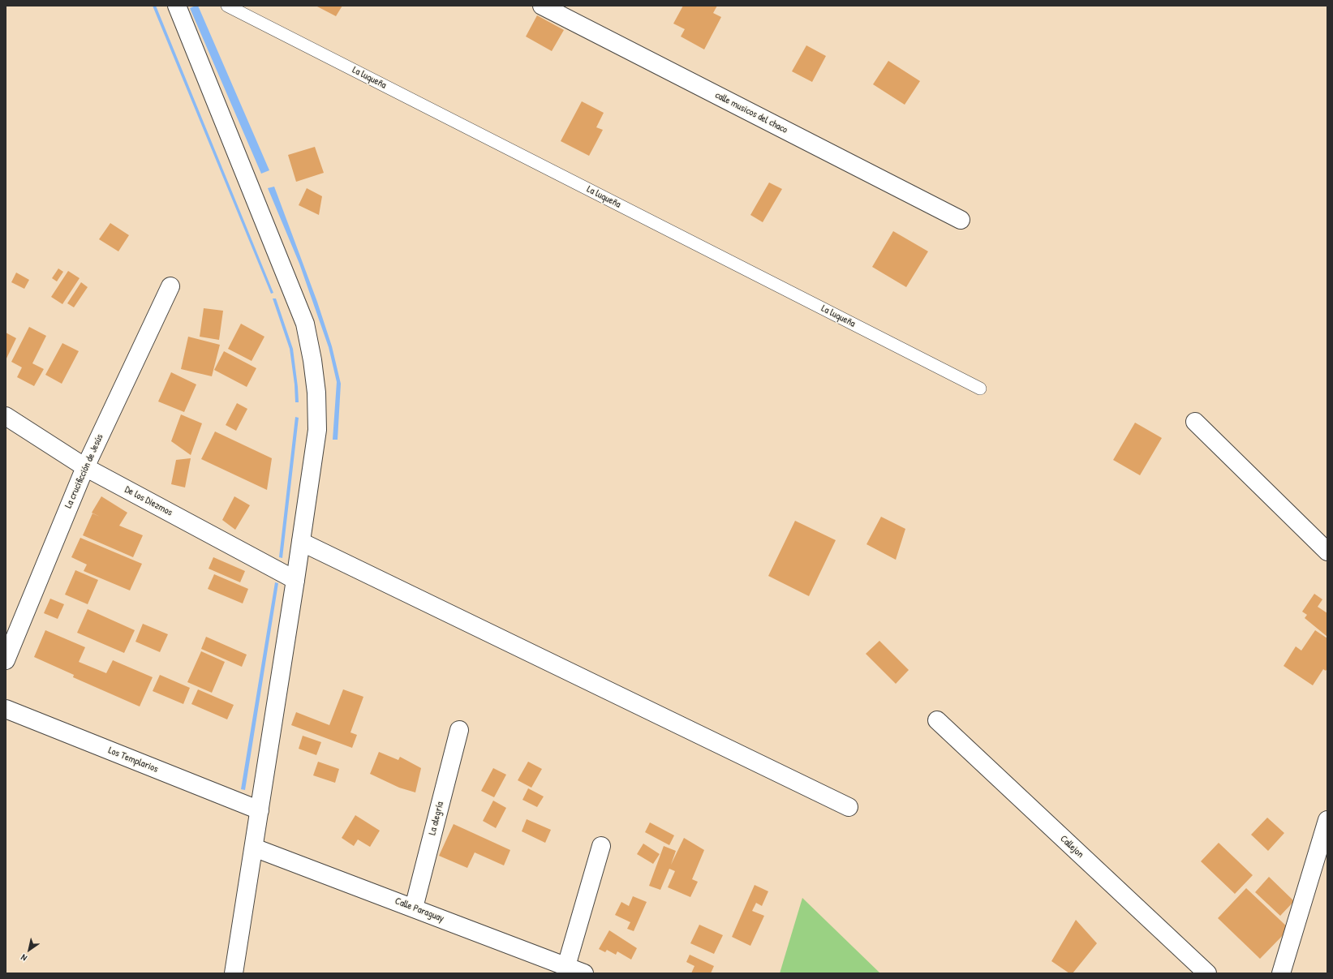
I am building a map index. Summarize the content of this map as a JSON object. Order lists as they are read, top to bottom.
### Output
{
  "streets": {
    "street": [
      "calle musicos del chaco",
      "La crucificción de Jesús",
      "De los Diezmos",
      "Los Templarios",
      "La alegría",
      "Callejon",
      "Calle Paraguay"
    ],
    "lane": ["La luqueña"]
  },
  "crossings": [
    ["La crucificción de Jesús", "De los Diezmos"],
    ["La alegría", "Calle Paraguay"]
  ],
  "north": "bottom left"
}
